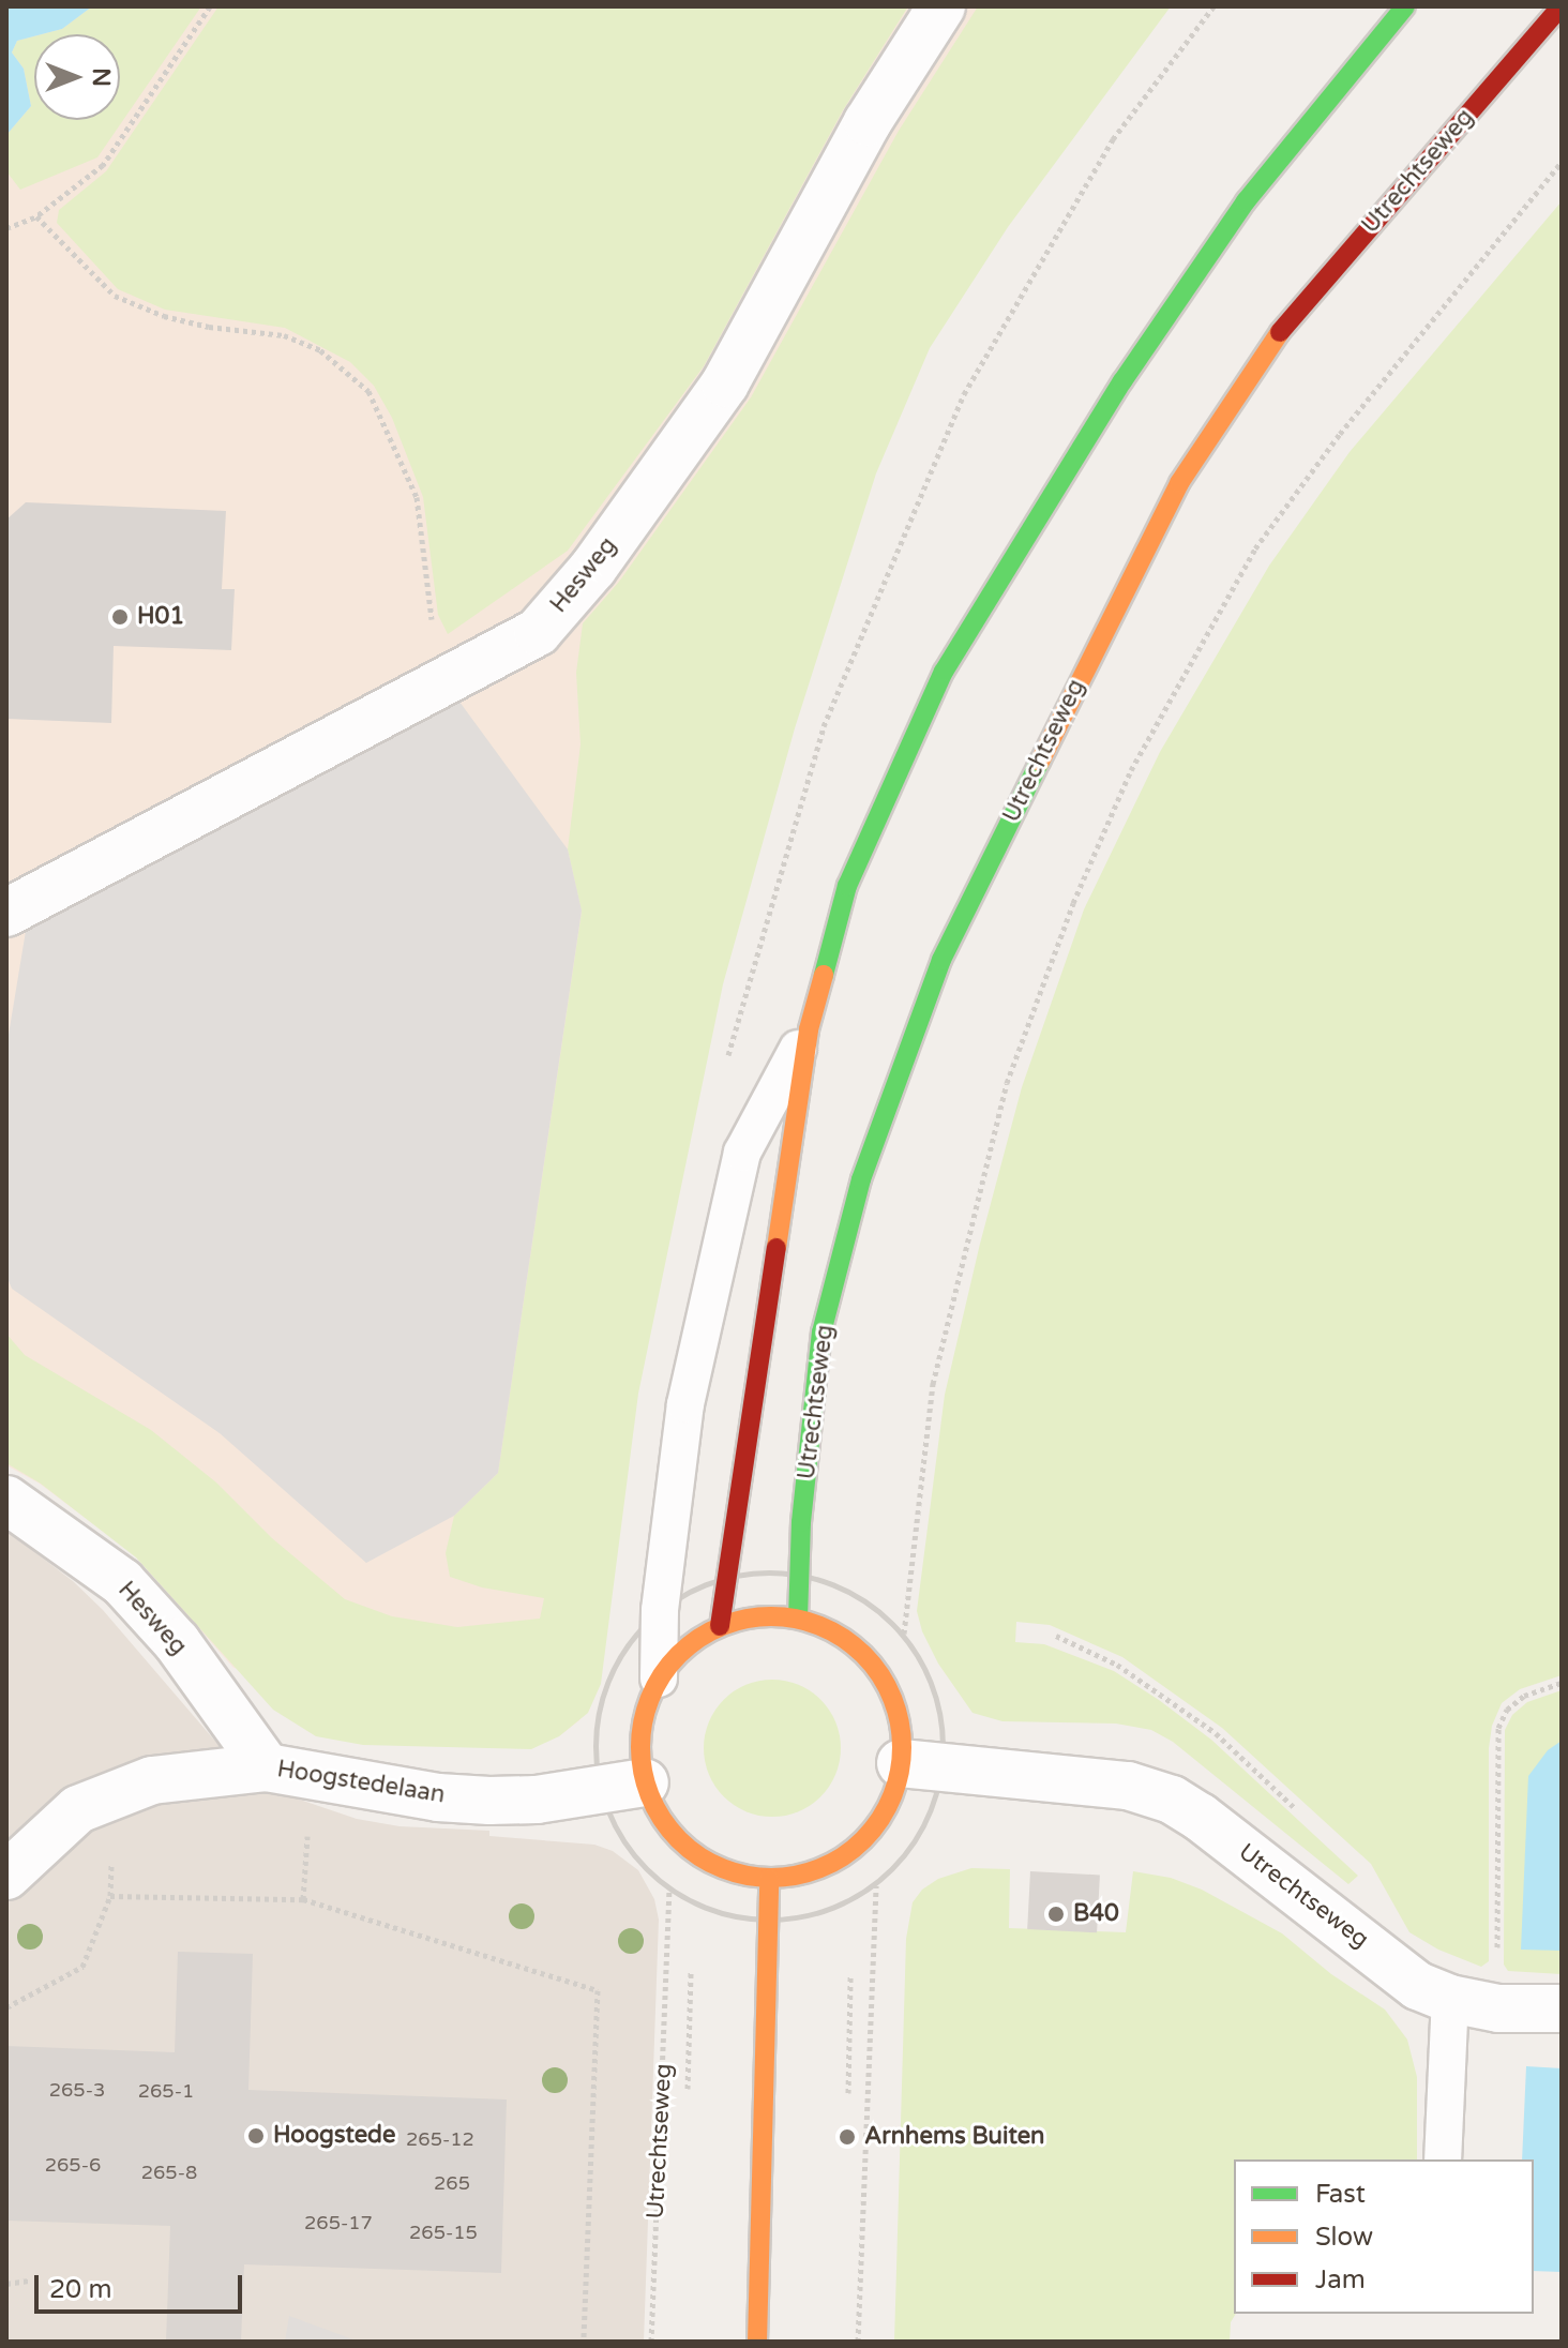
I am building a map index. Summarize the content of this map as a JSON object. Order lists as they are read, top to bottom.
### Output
{
  "streets": {
    "main road": ["Utrechtseweg"],
    "street": ["Hesweg", "Hoogstedelaan"]
  },
  "crossings": [
    ["Utrechtseweg", "Hoogstedelaan"],
    ["Hesweg", "Hoogstedelaan"]
  ],
  "places": [
    "H01",
    "B40",
    "Hoogstede",
    "Arnhems Buiten"
  ],
  "house_numbers": [
    "265-3",
    "265-1",
    "265-12",
    "265-6",
    "265-8",
    "265",
    "265-17",
    "265-15"
  ],
  "legend": ["Fast", "Slow", "Jam"],
  "scale_bar": "20 m",
  "north": "right"
}
